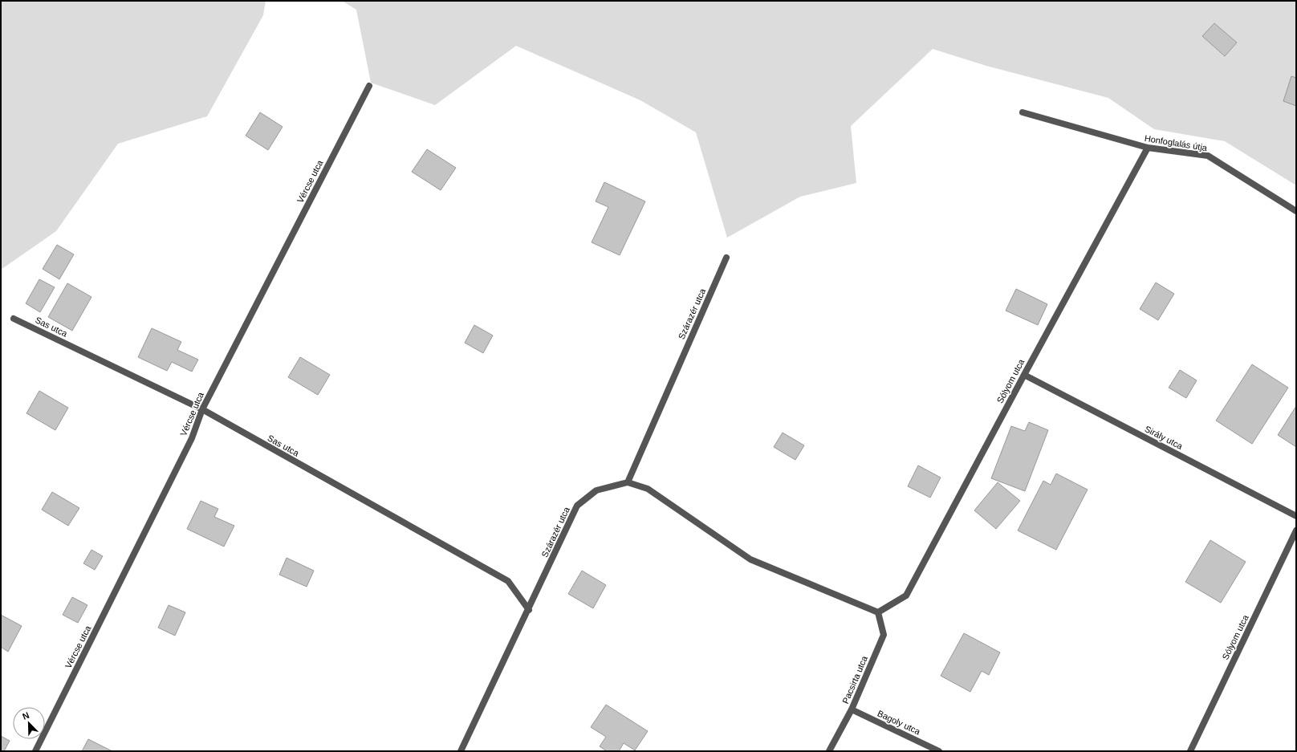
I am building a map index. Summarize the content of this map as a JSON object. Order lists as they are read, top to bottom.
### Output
{
  "streets": {
    "street": [
      "Honfoglalás útja",
      "Vércse utca",
      "Szárazér utca",
      "Sas utca",
      "Sólyom utca",
      "Sirály utca",
      "Pacsirta utca",
      "Bagoly utca"
    ]
  },
  "crossings": [
    ["Honfoglalás útja", "Sólyom utca"],
    ["Vércse utca", "Sas utca"],
    ["Szárazér utca", "Sas utca"],
    ["Sólyom utca", "Sirály utca"],
    ["Sólyom utca", "Pacsirta utca"],
    ["Pacsirta utca", "Bagoly utca"]
  ],
  "north": "top left"
}
